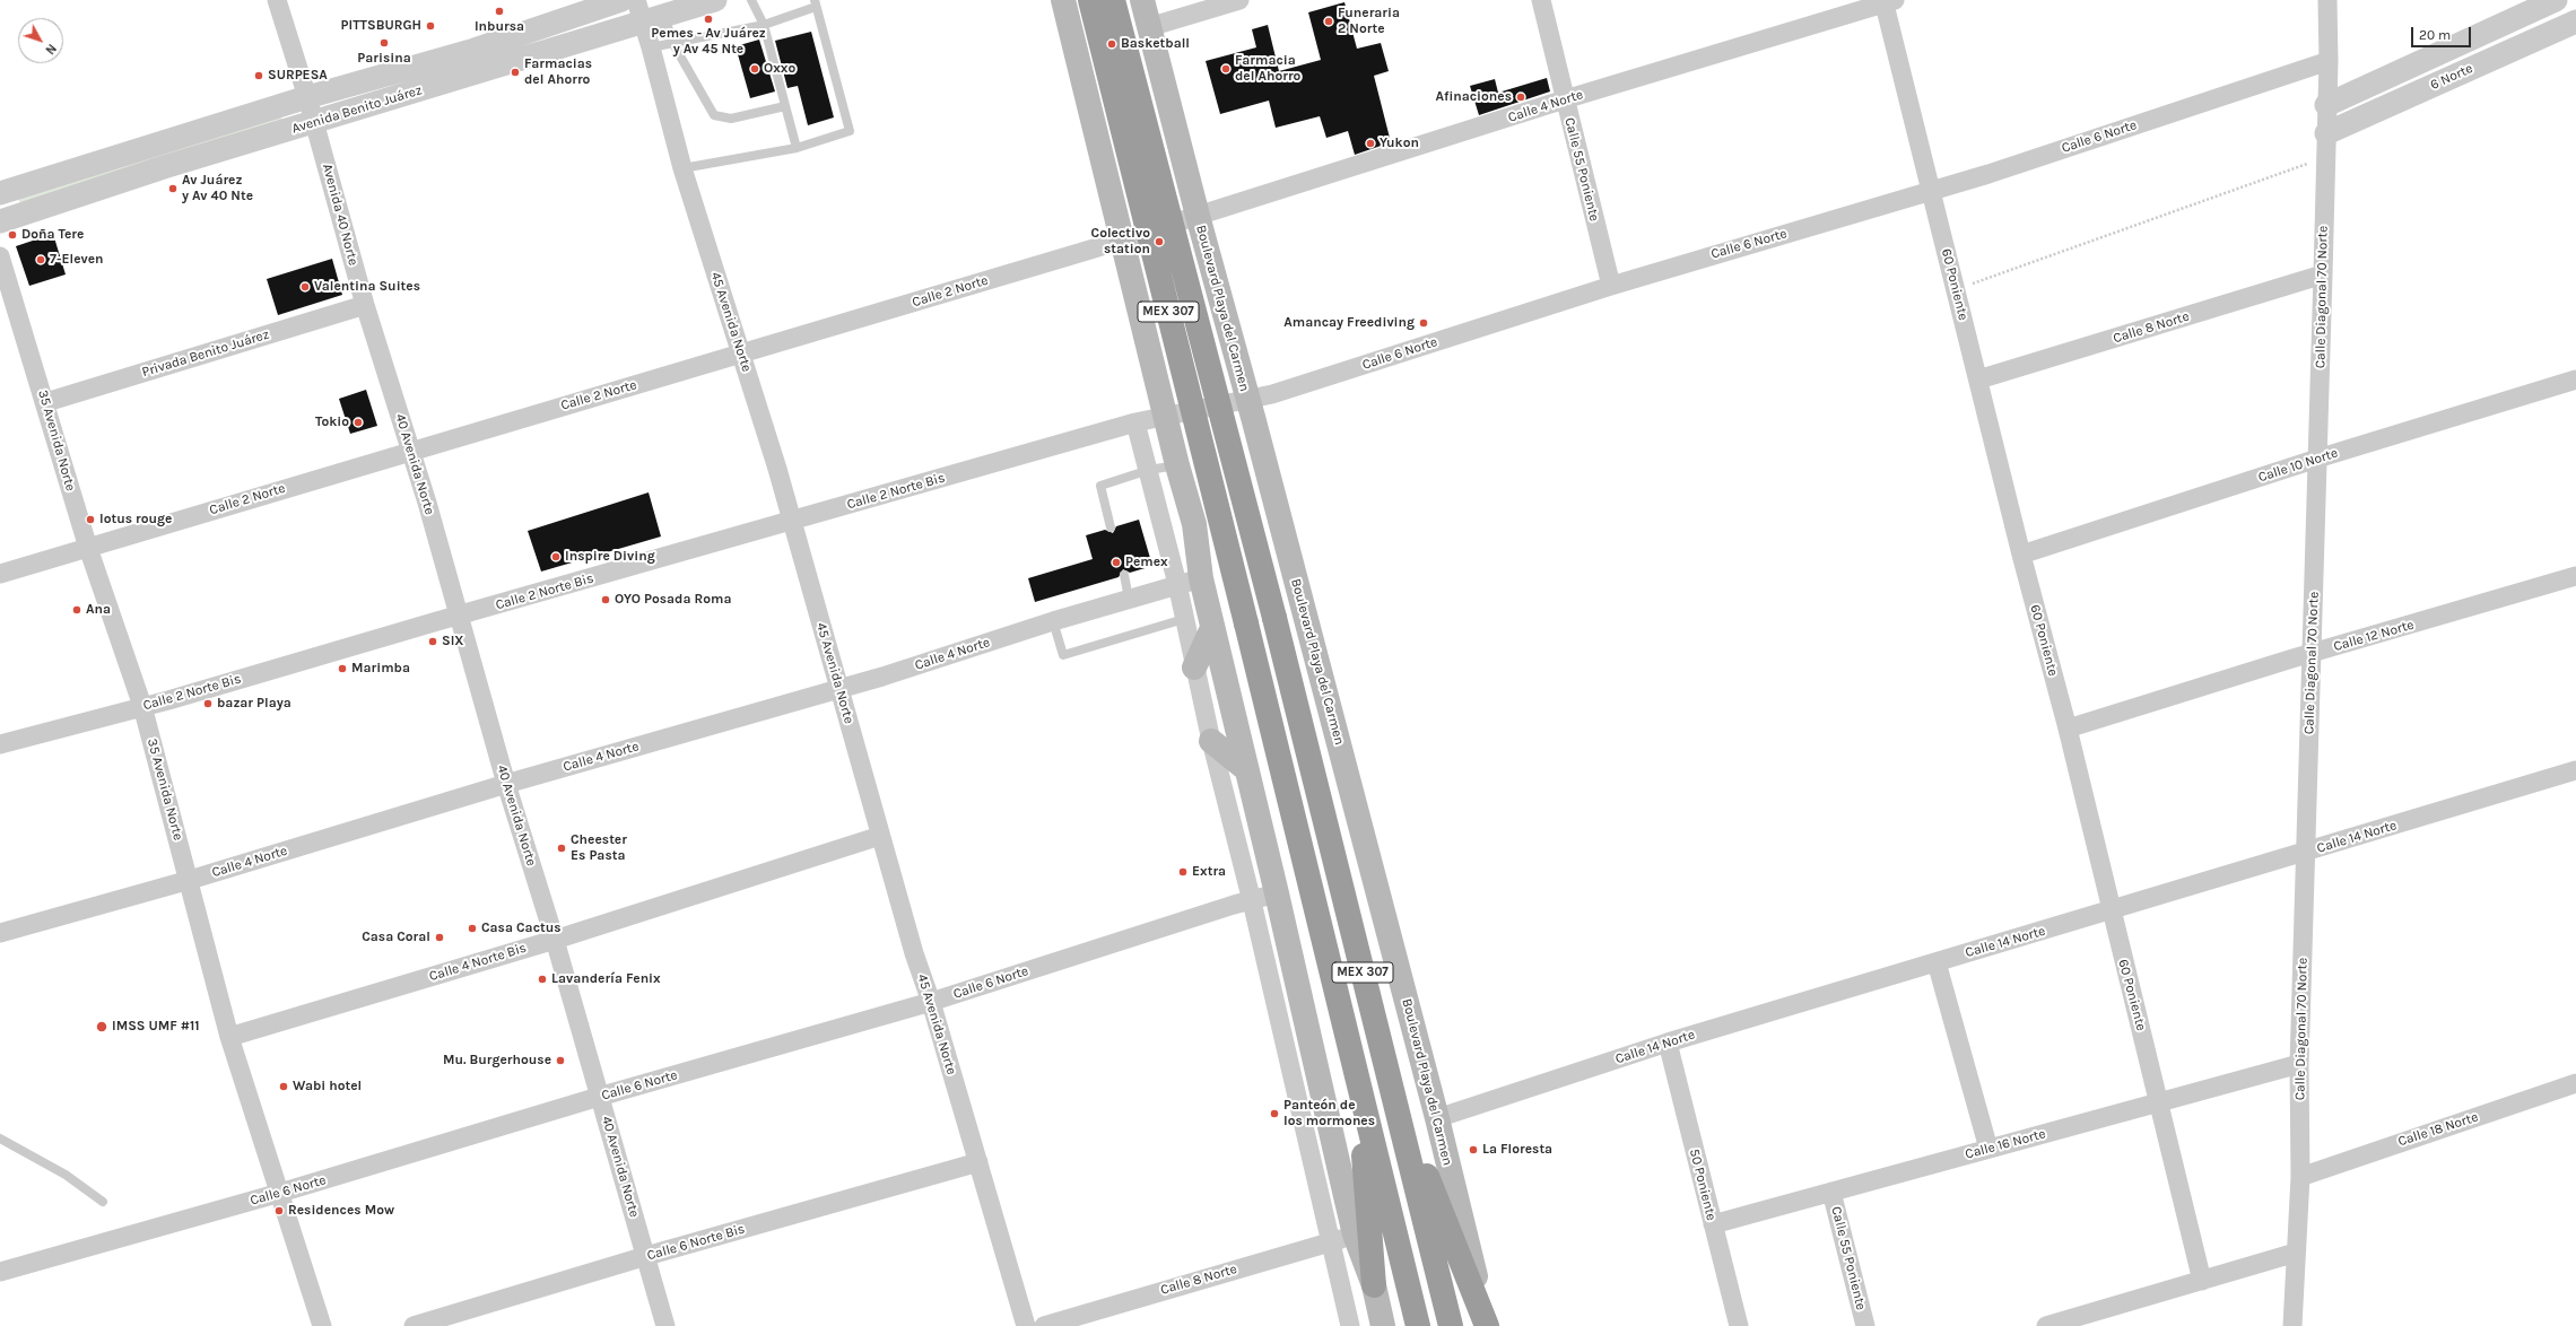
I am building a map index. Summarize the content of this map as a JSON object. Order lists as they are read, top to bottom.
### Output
{
  "streets": {
    "highway": ["MEX 307"],
    "main road": ["Boulevard Playa del Carmen"],
    "street": [
      "6 Norte",
      "Calle 4 Norte",
      "Avenida Benito Juárez",
      "Calle 6 Norte",
      "Calle 55 Poniente",
      "Avenida 40 Norte",
      "60 Poniente",
      "Calle 2 Norte",
      "Calle Diagonal 70 Norte",
      "45 Avenida Norte",
      "Calle 8 Norte",
      "Privada Benito Juárez",
      "35 Avenida Norte",
      "40 Avenida Norte",
      "Calle 10 Norte",
      "Calle 2 Norte Bis",
      "Calle 12 Norte",
      "Calle 14 Norte",
      "Calle 4 Norte Bis",
      "Calle 18 Norte",
      "Calle 16 Norte",
      "50 Poniente",
      "Calle 6 Norte Bis"
    ]
  },
  "crossings": [
    ["6 Norte", "Calle Diagonal 70 Norte"],
    ["Calle 4 Norte", "Calle 55 Poniente"],
    ["Calle 4 Norte", "60 Poniente"],
    ["Calle 4 Norte", "Calle 2 Norte"],
    ["Calle 4 Norte", "Boulevard Playa del Carmen"],
    ["Calle 4 Norte", "45 Avenida Norte"],
    ["Calle 4 Norte", "35 Avenida Norte"],
    ["Calle 4 Norte", "40 Avenida Norte"],
    ["Avenida Benito Juárez", "Avenida 40 Norte"],
    ["Avenida Benito Juárez", "45 Avenida Norte"],
    ["Calle 6 Norte", "Calle 55 Poniente"],
    ["Calle 6 Norte", "60 Poniente"],
    ["Calle 6 Norte", "Calle Diagonal 70 Norte"],
    ["Calle 6 Norte", "Boulevard Playa del Carmen"],
    ["Calle 6 Norte", "45 Avenida Norte"],
    ["Calle 6 Norte", "35 Avenida Norte"],
    ["Calle 6 Norte", "40 Avenida Norte"],
    ["Calle 6 Norte", "Calle 2 Norte Bis"],
    ["Calle 55 Poniente", "Calle 16 Norte"],
    ["Avenida 40 Norte", "Privada Benito Juárez"],
    ["Avenida 40 Norte", "40 Avenida Norte"],
    ["60 Poniente", "Calle 8 Norte"],
    ["60 Poniente", "Calle 10 Norte"],
    ["60 Poniente", "Calle 12 Norte"],
    ["60 Poniente", "Calle 14 Norte"],
    ["60 Poniente", "Calle 16 Norte"],
    ["Calle 2 Norte", "Boulevard Playa del Carmen"],
    ["Calle 2 Norte", "45 Avenida Norte"],
    ["Calle 2 Norte", "35 Avenida Norte"],
    ["Calle 2 Norte", "40 Avenida Norte"],
    ["Calle Diagonal 70 Norte", "Calle 8 Norte"],
    ["Calle Diagonal 70 Norte", "Calle 10 Norte"],
    ["Calle Diagonal 70 Norte", "Calle 12 Norte"],
    ["Calle Diagonal 70 Norte", "Calle 14 Norte"],
    ["Calle Diagonal 70 Norte", "Calle 18 Norte"],
    ["Calle Diagonal 70 Norte", "Calle 16 Norte"],
    ["Boulevard Playa del Carmen", "Calle 14 Norte"],
    ["45 Avenida Norte", "Calle 2 Norte Bis"],
    ["45 Avenida Norte", "Calle 4 Norte Bis"],
    ["45 Avenida Norte", "Calle 6 Norte Bis"],
    ["Privada Benito Juárez", "35 Avenida Norte"],
    ["Privada Benito Juárez", "40 Avenida Norte"],
    ["35 Avenida Norte", "Calle 2 Norte Bis"],
    ["35 Avenida Norte", "Calle 4 Norte Bis"],
    ["40 Avenida Norte", "Calle 2 Norte Bis"],
    ["40 Avenida Norte", "Calle 4 Norte Bis"],
    ["40 Avenida Norte", "Calle 6 Norte Bis"],
    ["Calle 14 Norte", "50 Poniente"],
    ["Calle 16 Norte", "50 Poniente"]
  ],
  "places": [
    "Inbursa",
    "Pemes - Av Juárez y Av 45 Nte",
    "Funeraria 2 Norte",
    "PITTSBURGH",
    "Parisina",
    "Basketball",
    "Oxxo",
    "Farmacia del Ahorro",
    "Farmacias del Ahorro",
    "SURPESA",
    "Afinaciones",
    "Yukon",
    "Av Juárez y Av 40 Nte",
    "Doña Tere",
    "Colectivo station",
    "7-Eleven",
    "Valentina Suites",
    "Amancay Freediving",
    "Tokio",
    "lotus rouge",
    "Inspire Diving",
    "Pemex",
    "OYO Posada Roma",
    "Ana",
    "SIX",
    "Marimba",
    "bazar Playa",
    "Cheester Es Pasta",
    "Extra",
    "Casa Cactus",
    "Casa Coral",
    "Lavandería Fenix",
    "IMSS UMF #11",
    "Mu. Burgerhouse",
    "Wabi hotel",
    "Panteón de los mormones",
    "La Floresta",
    "Residences Mow"
  ],
  "scale_bar": "20 m",
  "north": "bottom right"
}
